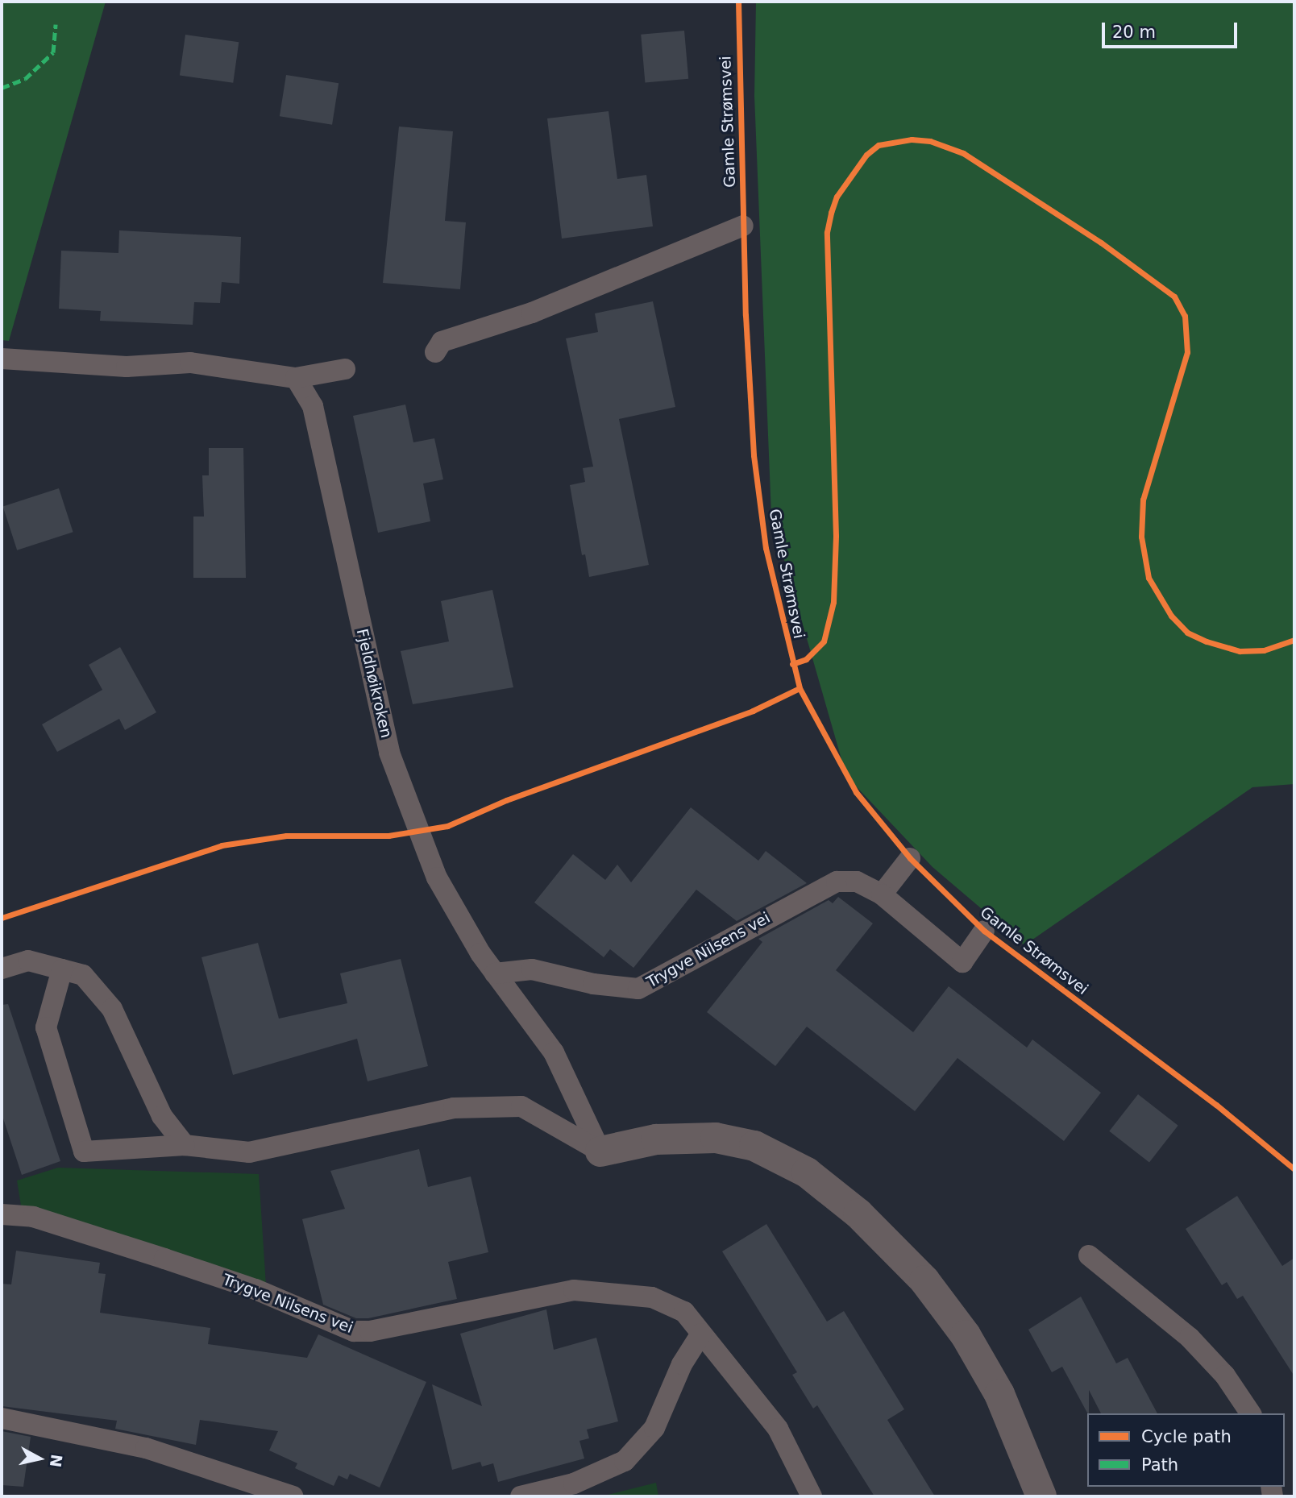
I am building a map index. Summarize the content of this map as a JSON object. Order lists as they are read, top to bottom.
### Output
{
  "streets": {
    "lane": ["Fjeldhøikroken", "Trygve Nilsens vei"],
    "cycle path": ["Gamle Strømsvei"]
  },
  "crossings": [
    ["Fjeldhøikroken", "Trygve Nilsens vei"]
  ],
  "legend": ["Cycle path", "Path"],
  "scale_bar": "20 m",
  "north": "right"
}
